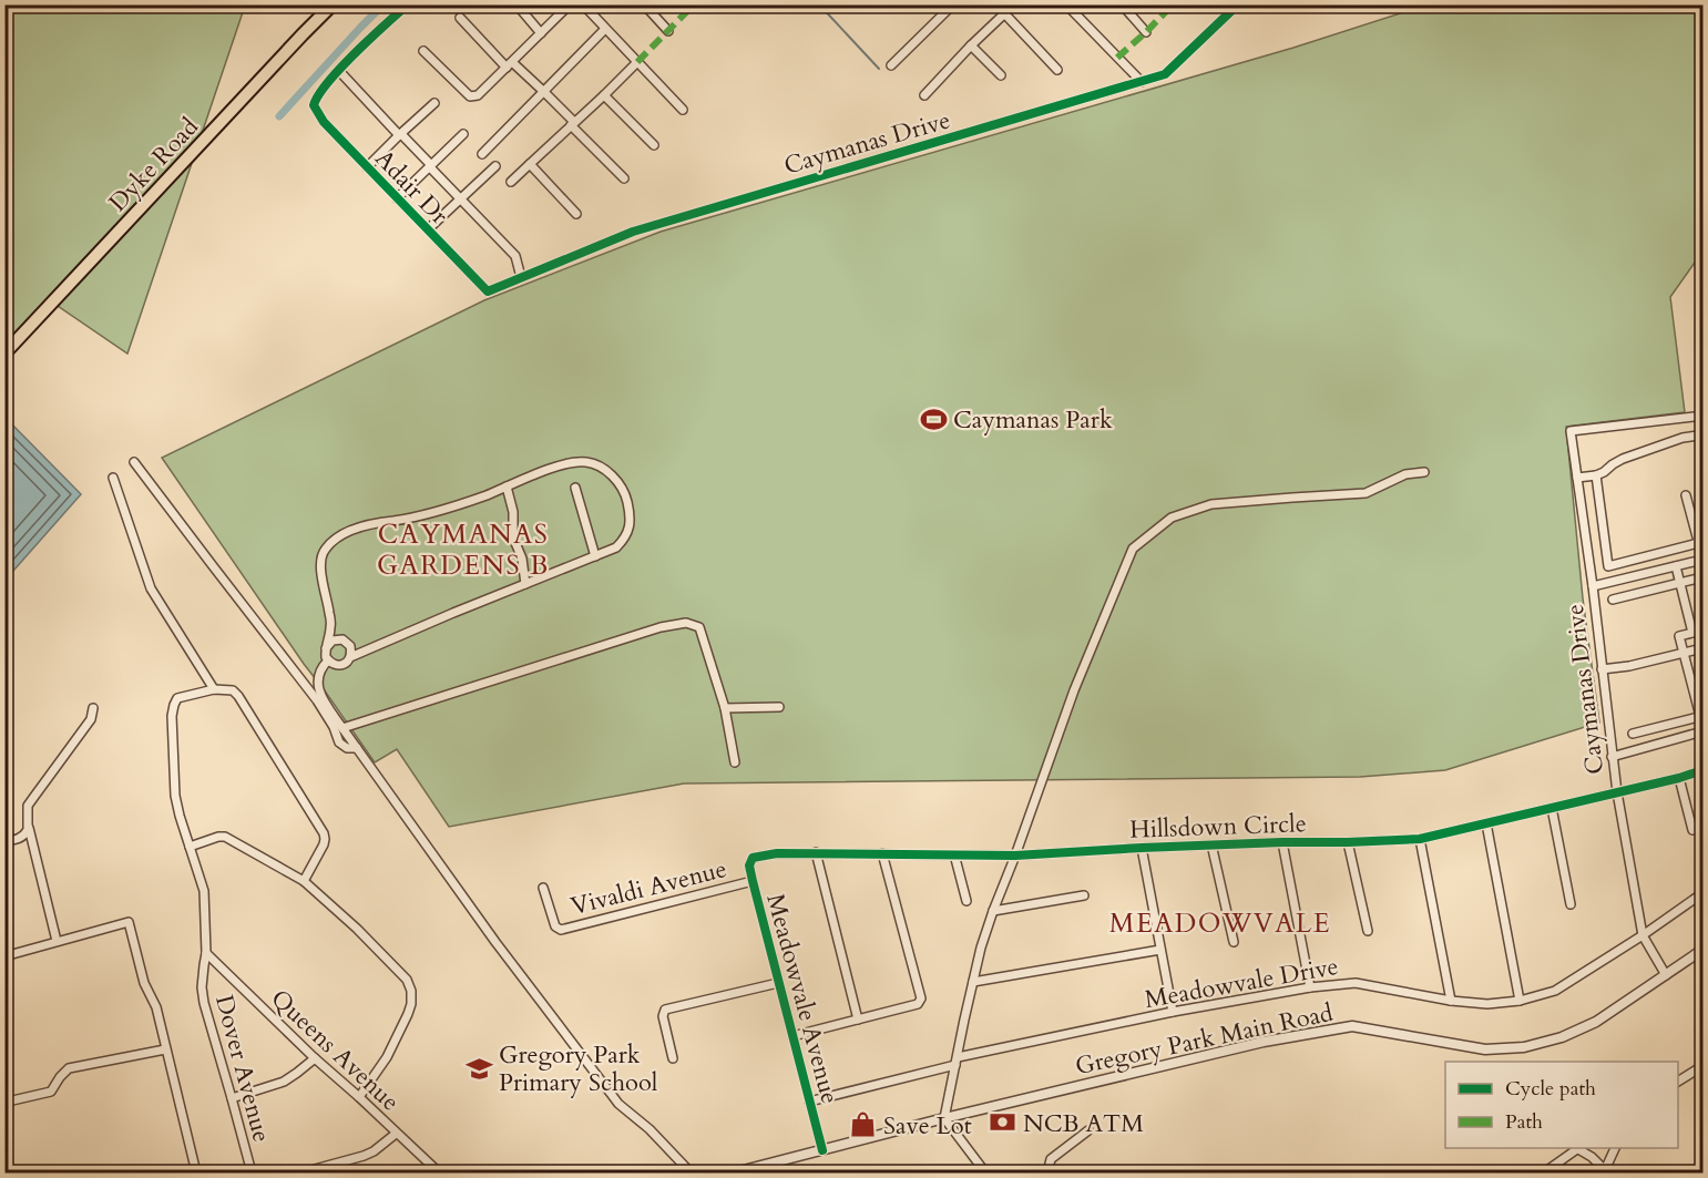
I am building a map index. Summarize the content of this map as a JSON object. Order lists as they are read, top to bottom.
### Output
{
  "streets": {
    "main road": ["Dyke Road"],
    "street": [
      "Caymanas Drive",
      "Adair Dr",
      "Hillsdown Circle",
      "Vivaldi Avenue",
      "Meadowvale Drive",
      "Meadowvale Avenue",
      "Gregory Park Main Road",
      "Queens Avenue",
      "Dover Avenue"
    ]
  },
  "crossings": [
    ["Caymanas Drive", "Adair Dr"],
    ["Caymanas Drive", "Hillsdown Circle"],
    ["Caymanas Drive", "Meadowvale Drive"],
    ["Caymanas Drive", "Gregory Park Main Road"],
    ["Hillsdown Circle", "Meadowvale Avenue"],
    ["Vivaldi Avenue", "Meadowvale Avenue"],
    ["Meadowvale Drive", "Meadowvale Avenue"],
    ["Meadowvale Avenue", "Gregory Park Main Road"],
    ["Queens Avenue", "Dover Avenue"]
  ],
  "districts": ["CAYMANAS GARDENS B", "MEADOWVALE"],
  "places": {
    "sports": ["Caymanas Park"],
    "school or university": ["Gregory Park Primary School"],
    "bank": ["NCB ATM"],
    "shop": ["Save Lot"]
  },
  "legend": ["Cycle path", "Path"]
}
